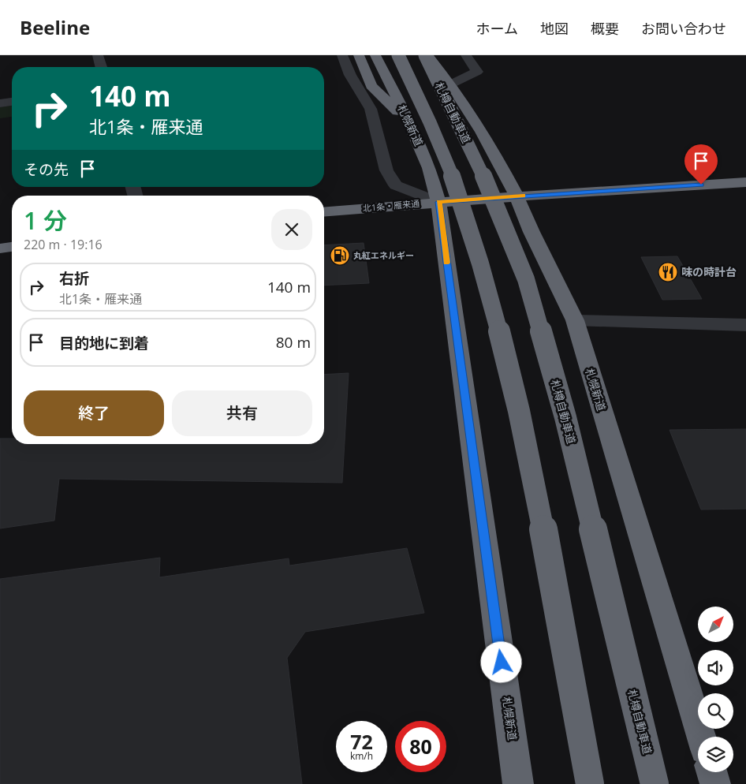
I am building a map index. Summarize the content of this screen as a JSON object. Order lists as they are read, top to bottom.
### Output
{
  "streets": {
    "highway": ["札樽自動車道", "札幌新道", "北1条・雁来通"]
  },
  "crossings": [
    ["札樽自動車道", "札幌新道"],
    ["札幌新道", "北1条・雁来通"]
  ],
  "places": {
    "fuel station": ["丸紅エネルギー"],
    "restaurant": ["味の時計台"]
  },
  "north": "top right",
  "page": {
    "header": "Beeline",
    "nav": [
      "ホーム",
      "地図",
      "概要",
      "お問い合わせ"
    ],
    "turn": ["140 m", "北1条・雁来通"],
    "then": "その先",
    "heading": ["1 分", "220 m · 19:16"],
    "list": [
      {
        "name": "右折",
        "note": "北1条・雁来通",
        "value": "140 m"
      },
      {
        "name": "目的地に到着",
        "value": "80 m"
      }
    ],
    "buttons": ["終了", "共有"],
    "speed": "72 km/h",
    "limit": "80"
  }
}
